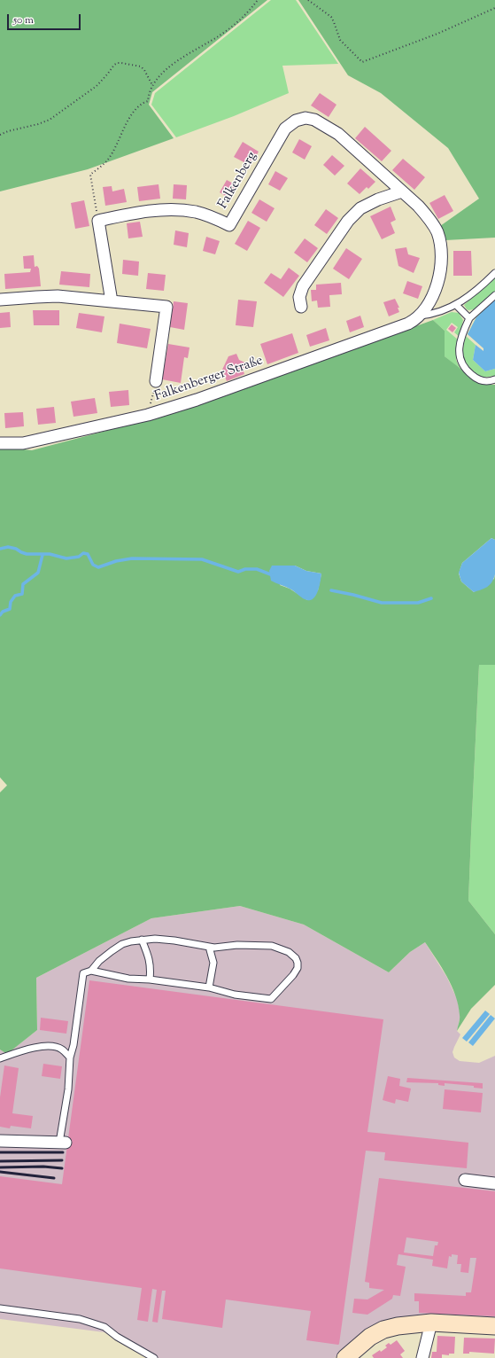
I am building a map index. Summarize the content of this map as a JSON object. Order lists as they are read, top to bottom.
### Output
{
  "streets": {
    "street": ["Falkenberg", "Falkenberger Straße"]
  },
  "crossings": [
    ["Falkenberg", "Falkenberger Straße"]
  ],
  "scale_bar": "50 m"
}
